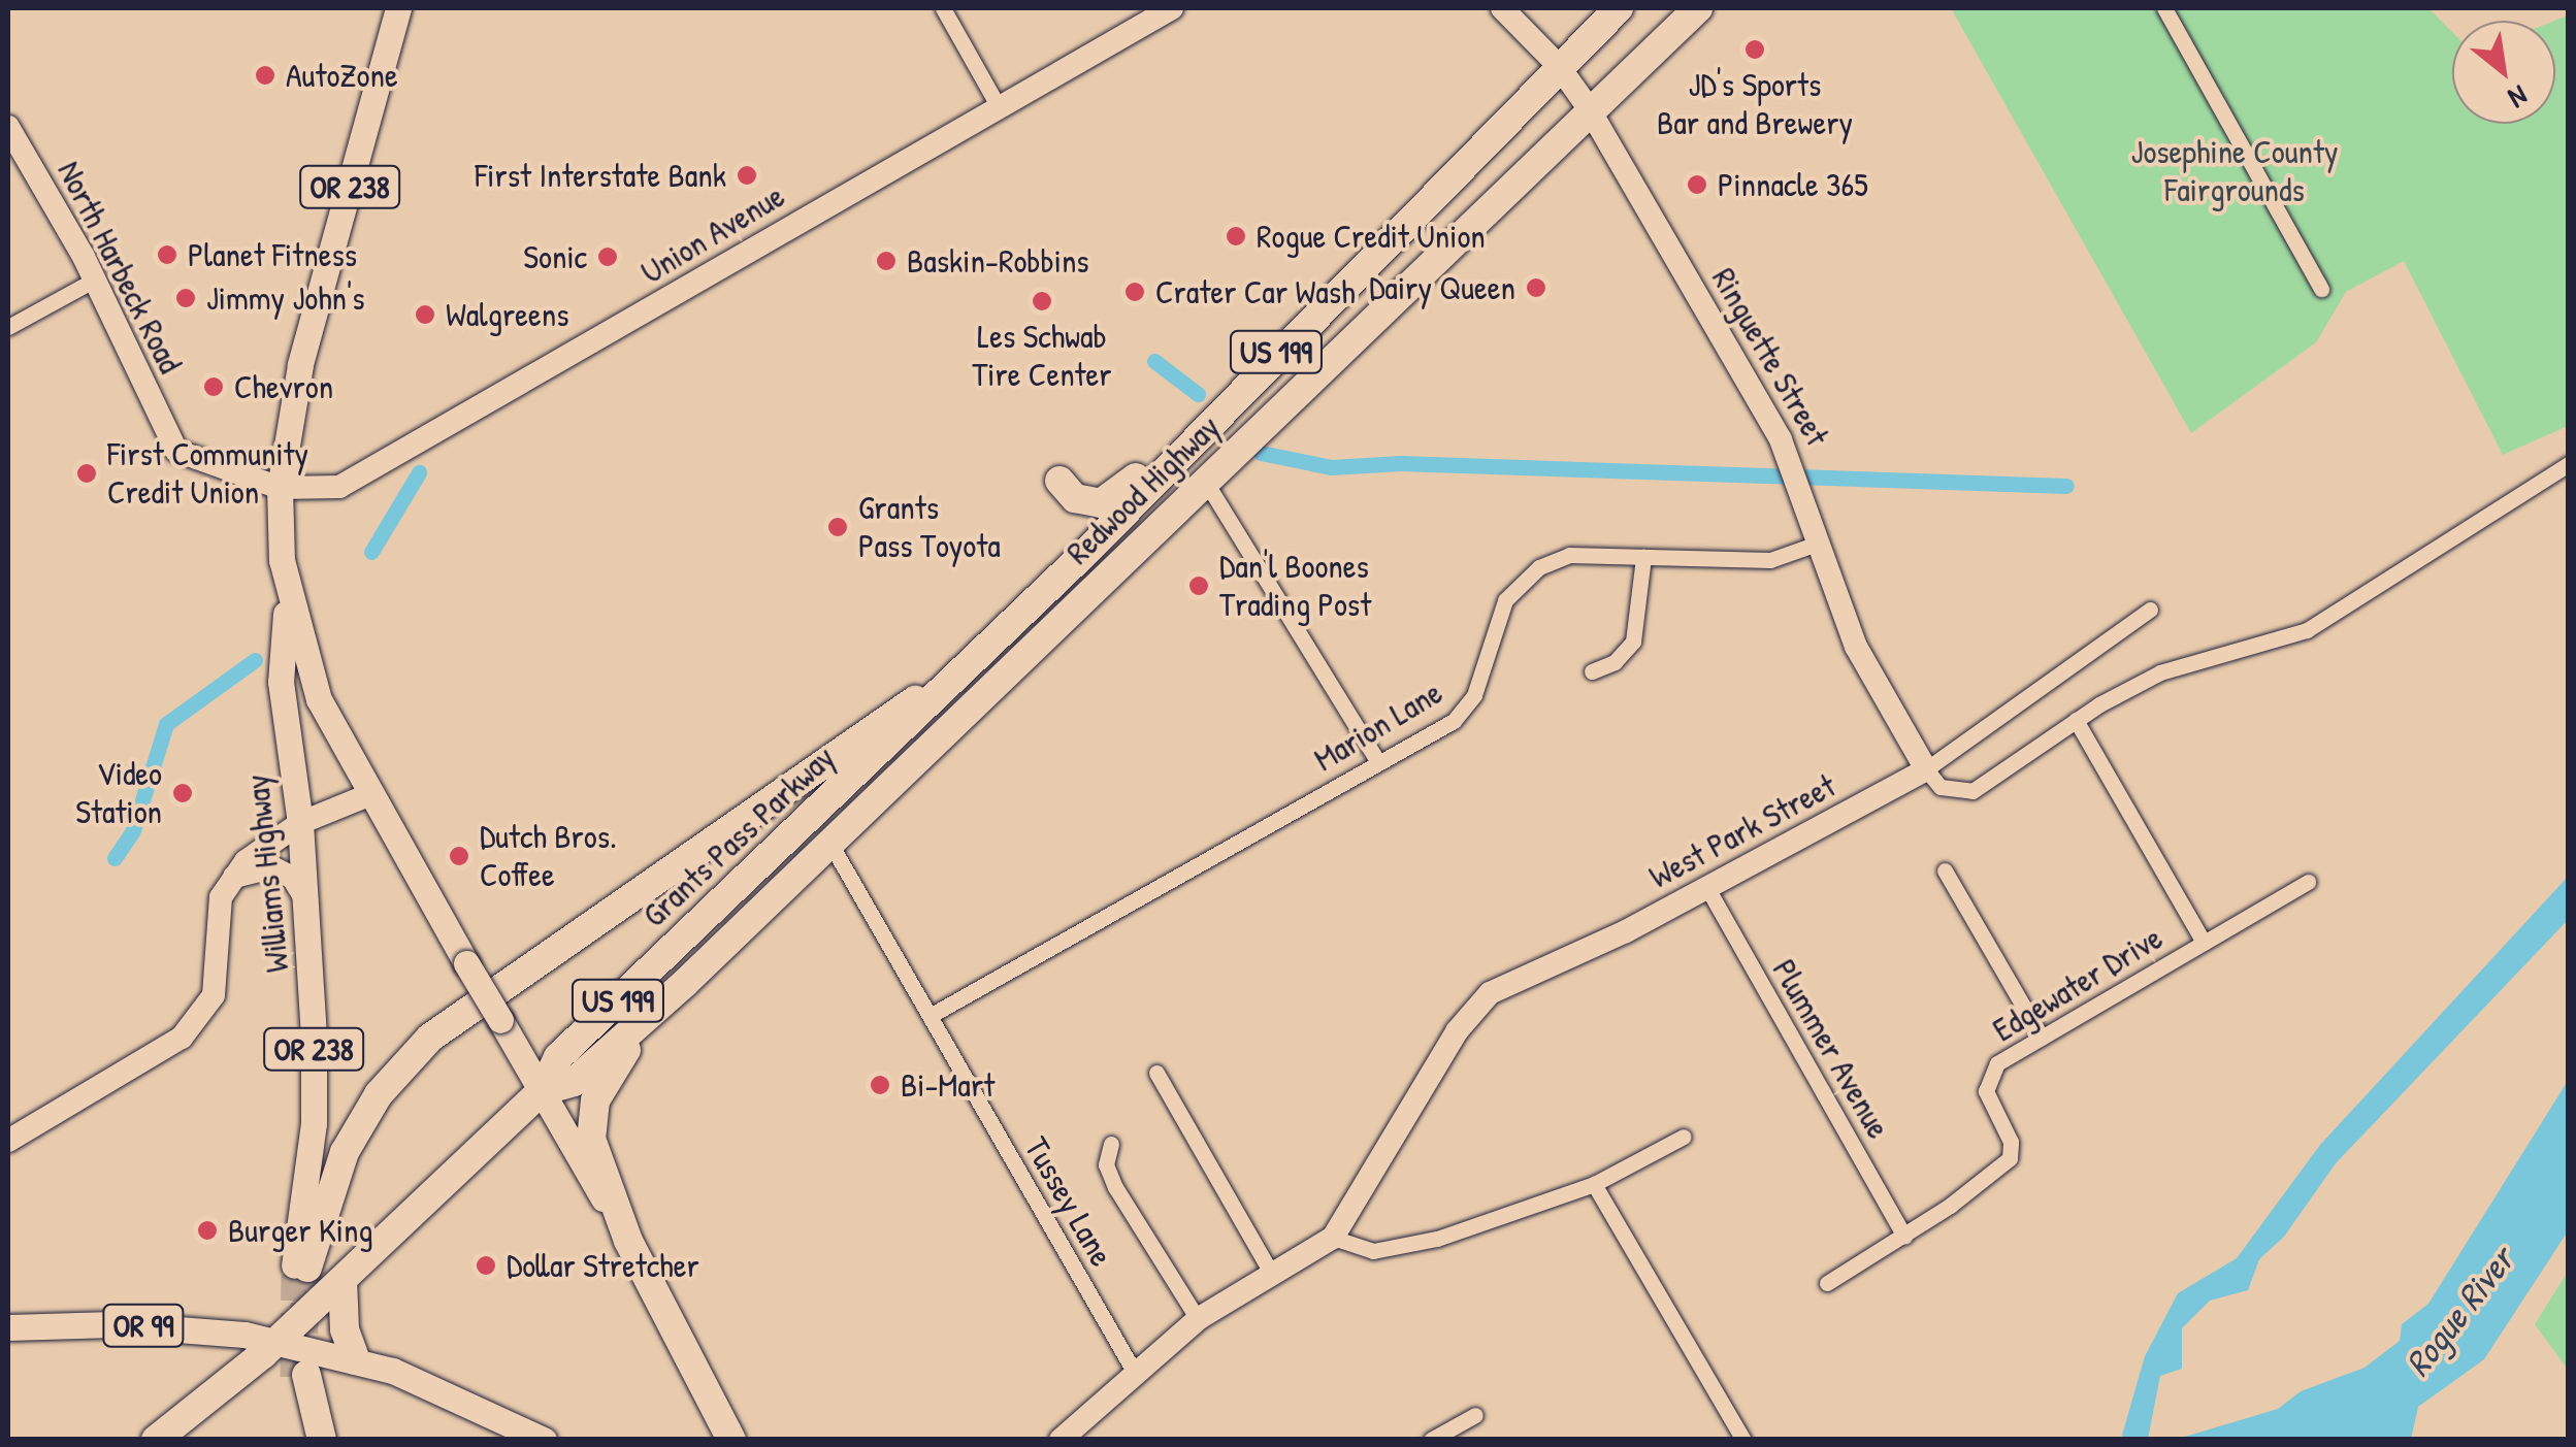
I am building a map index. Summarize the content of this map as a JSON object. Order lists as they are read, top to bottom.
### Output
{
  "streets": {
    "highway": [
      "OR 238",
      "US 199",
      "Redwood Highway",
      "Grants Pass Parkway"
    ],
    "main road": ["Williams Highway", "OR 99"],
    "street": [
      "Union Avenue",
      "North Harbeck Road",
      "Ringuette Street",
      "Marion Lane",
      "West Park Street",
      "Edgewater Drive",
      "Plummer Avenue",
      "Tussey Lane"
    ]
  },
  "crossings": [
    ["OR 238", "Grants Pass Parkway"],
    ["OR 238", "Williams Highway"],
    ["Union Avenue", "North Harbeck Road"],
    ["Union Avenue", "Williams Highway"],
    ["North Harbeck Road", "Williams Highway"],
    ["Ringuette Street", "Redwood Highway"],
    ["Ringuette Street", "Marion Lane"],
    ["Ringuette Street", "West Park Street"],
    ["Redwood Highway", "Grants Pass Parkway"],
    ["Redwood Highway", "Tussey Lane"],
    ["Marion Lane", "Tussey Lane"],
    ["West Park Street", "Plummer Avenue"],
    ["West Park Street", "Tussey Lane"],
    ["Grants Pass Parkway", "Williams Highway"],
    ["Grants Pass Parkway", "OR 99"],
    ["Edgewater Drive", "Plummer Avenue"]
  ],
  "water": ["Rogue River"],
  "parks": ["Josephine County Fairgrounds"],
  "places": [
    "JD's Sports Bar and Brewery",
    "AutoZone",
    "First Interstate Bank",
    "Pinnacle 365",
    "Rogue Credit Union",
    "Planet Fitness",
    "Sonic",
    "Baskin-Robbins",
    "Dairy Queen",
    "Crater Car Wash",
    "Jimmy John's",
    "Les Schwab Tire Center",
    "Walgreens",
    "Chevron",
    "First Community Credit Union",
    "Grants Pass Toyota",
    "Dan'l Boones Trading Post",
    "Video Station",
    "Dutch Bros. Coffee",
    "Bi-Mart",
    "Burger King",
    "Dollar Stretcher"
  ],
  "north": "bottom right"
}
